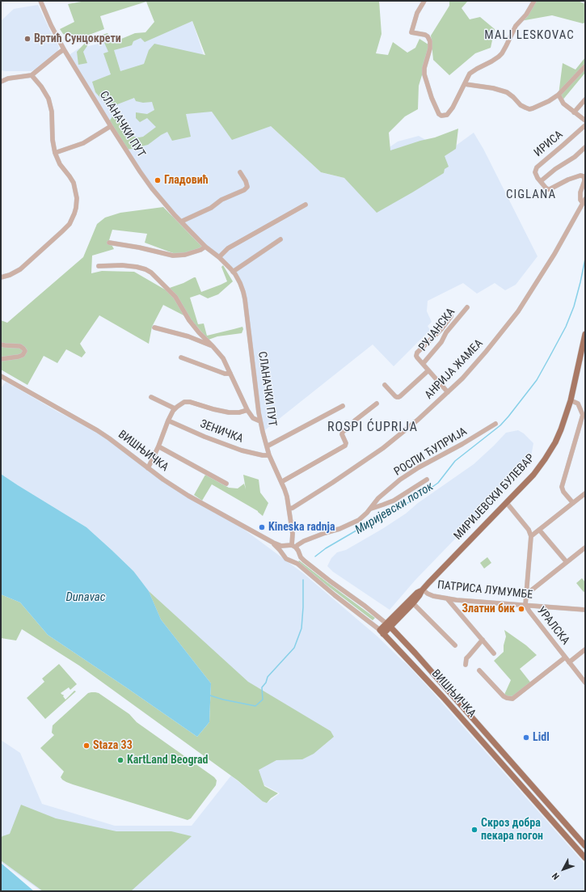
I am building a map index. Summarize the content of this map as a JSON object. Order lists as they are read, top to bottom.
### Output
{
  "streets": {
    "main road": ["ВИШЊИЧКА", "МИРИЈЕВСКИ БУЛЕВАР"],
    "street": [
      "СЛАНАЧКИ ПУТ",
      "ИРИСА",
      "РУЈАНСКА",
      "АНРИЈА ЖАМЕА",
      "ЗЕНИЧКА",
      "РОСПИ ЋУПРИЈА",
      "ПАТРИСА ЛУМУМБЕ",
      "УРАЛСКА"
    ]
  },
  "crossings": [
    ["СЛАНАЧКИ ПУТ", "АНРИЈА ЖАМЕА"],
    ["СЛАНАЧКИ ПУТ", "ЗЕНИЧКА"],
    ["СЛАНАЧКИ ПУТ", "ВИШЊИЧКА"],
    ["СЛАНАЧКИ ПУТ", "РОСПИ ЋУПРИЈА"],
    ["ВИШЊИЧКА", "РОСПИ ЋУПРИЈА"],
    ["ВИШЊИЧКА", "МИРИЈЕВСКИ БУЛЕВАР"],
    ["МИРИЈЕВСКИ БУЛЕВАР", "ПАТРИСА ЛУМУМБЕ"],
    ["ПАТРИСА ЛУМУМБЕ", "УРАЛСКА"]
  ],
  "districts": ["MALI LESKOVAC", "CIGLANA", "ROSPI ĆUPRIJA"],
  "water": ["Миријевски поток", "Dunavac"],
  "places": [
    "Вртић Сунцокрети",
    "Гладовић",
    "Kineska radnja",
    "Златни бик",
    "Lidl",
    "Staza 33",
    "KartLand Beograd",
    "Скроз добра пекара погон"
  ],
  "north": "bottom left"
}
